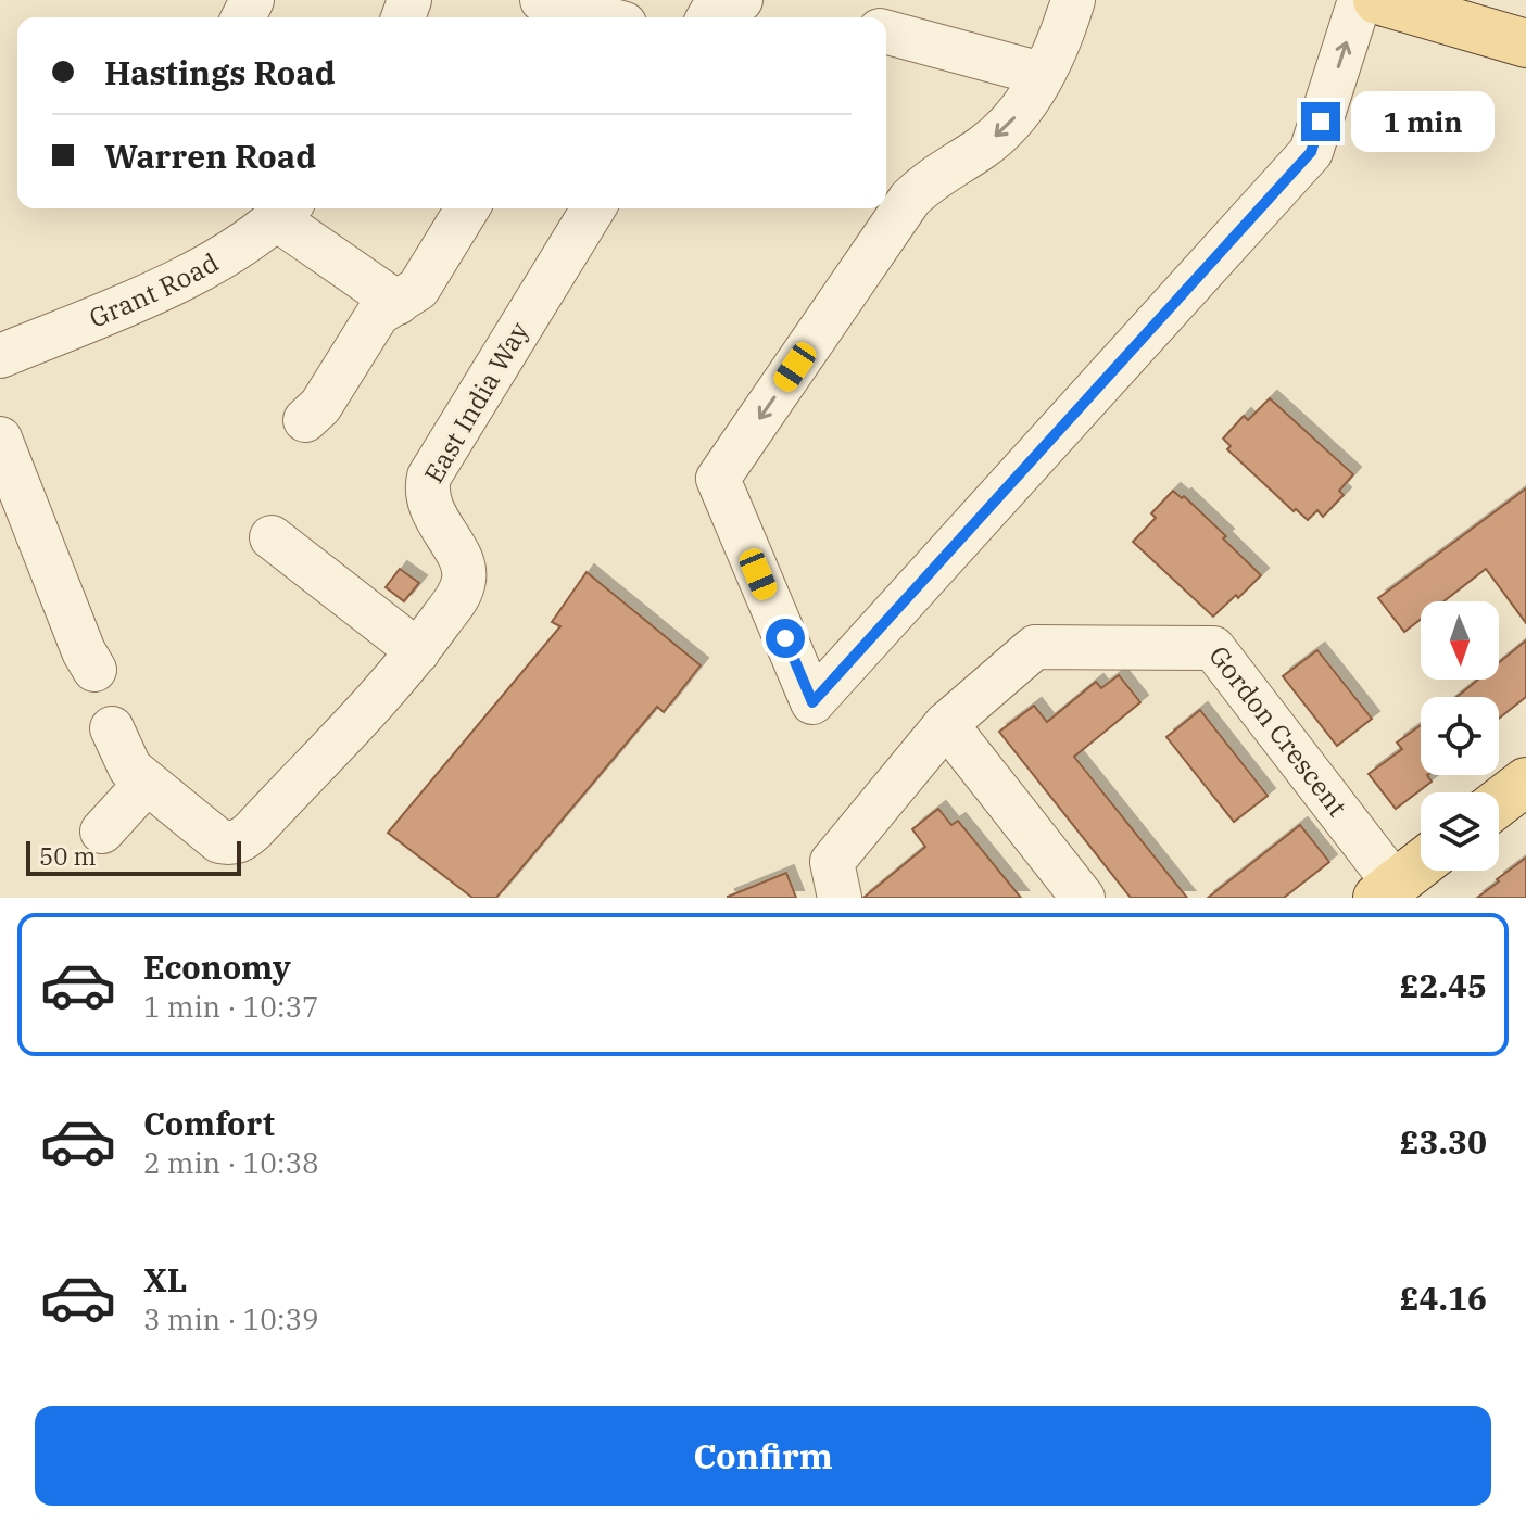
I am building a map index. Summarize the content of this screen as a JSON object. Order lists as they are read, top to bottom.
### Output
{
  "streets": {
    "street": ["Grant Road", "East India Way", "Gordon Crescent"]
  },
  "scale_bar": "50 m",
  "north": "bottom",
  "page": {
    "banner": ["Hastings Road", "Warren Road"],
    "bubble": "1 min",
    "scale": "50 m",
    "list": [
      {
        "name": "Economy",
        "note": "1 min · 10:37",
        "value": "£2.45"
      },
      {
        "name": "Comfort",
        "note": "2 min · 10:38",
        "value": "£3.30"
      },
      {
        "name": "XL",
        "note": "3 min · 10:39",
        "value": "£4.16"
      }
    ],
    "buttons": "Confirm"
  }
}
